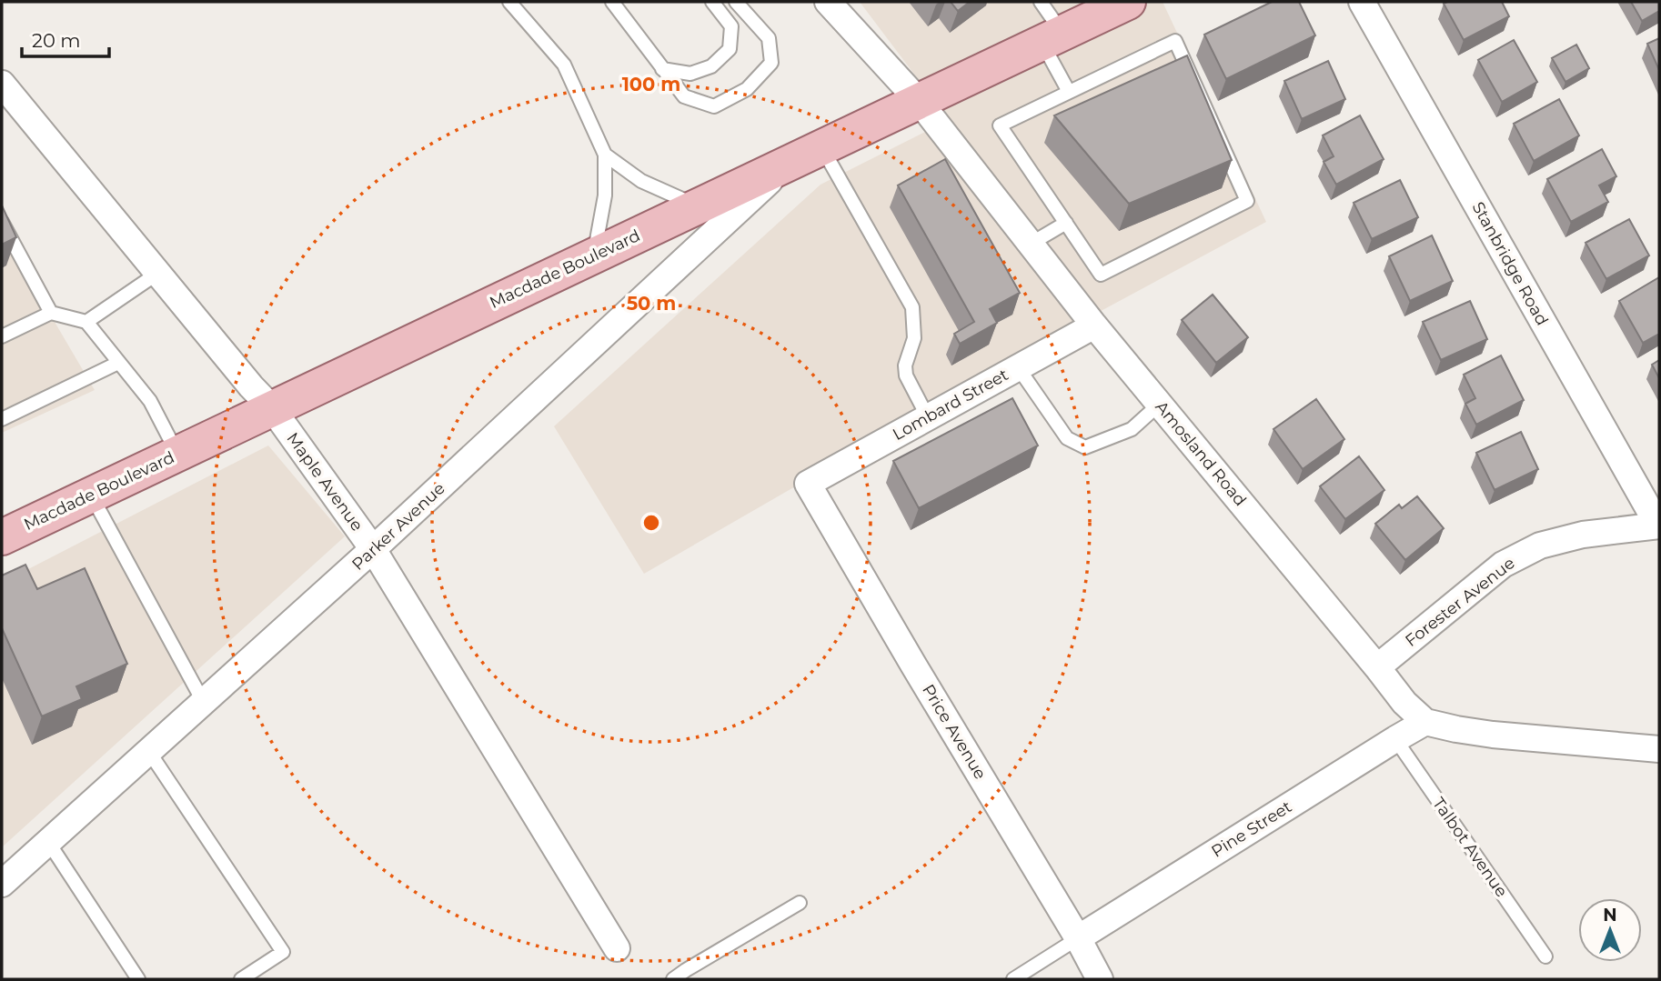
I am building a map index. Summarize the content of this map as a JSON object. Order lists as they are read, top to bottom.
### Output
{
  "streets": {
    "main road": ["Macdade Boulevard"],
    "street": [
      "Stanbridge Road",
      "Lombard Street",
      "Amosland Road",
      "Maple Avenue",
      "Parker Avenue",
      "Forester Avenue",
      "Price Avenue",
      "Pine Street"
    ],
    "lane": ["Talbot Avenue"]
  },
  "crossings": [
    ["Stanbridge Road", "Forester Avenue"],
    ["Macdade Boulevard", "Amosland Road"],
    ["Macdade Boulevard", "Maple Avenue"],
    ["Macdade Boulevard", "Parker Avenue"],
    ["Lombard Street", "Amosland Road"],
    ["Lombard Street", "Price Avenue"],
    ["Amosland Road", "Forester Avenue"],
    ["Amosland Road", "Pine Street"],
    ["Maple Avenue", "Parker Avenue"],
    ["Price Avenue", "Pine Street"],
    ["Pine Street", "Talbot Avenue"]
  ],
  "scale_bar": "20 m",
  "north": "top",
  "rings": ["100 m", "50 m"]
}
